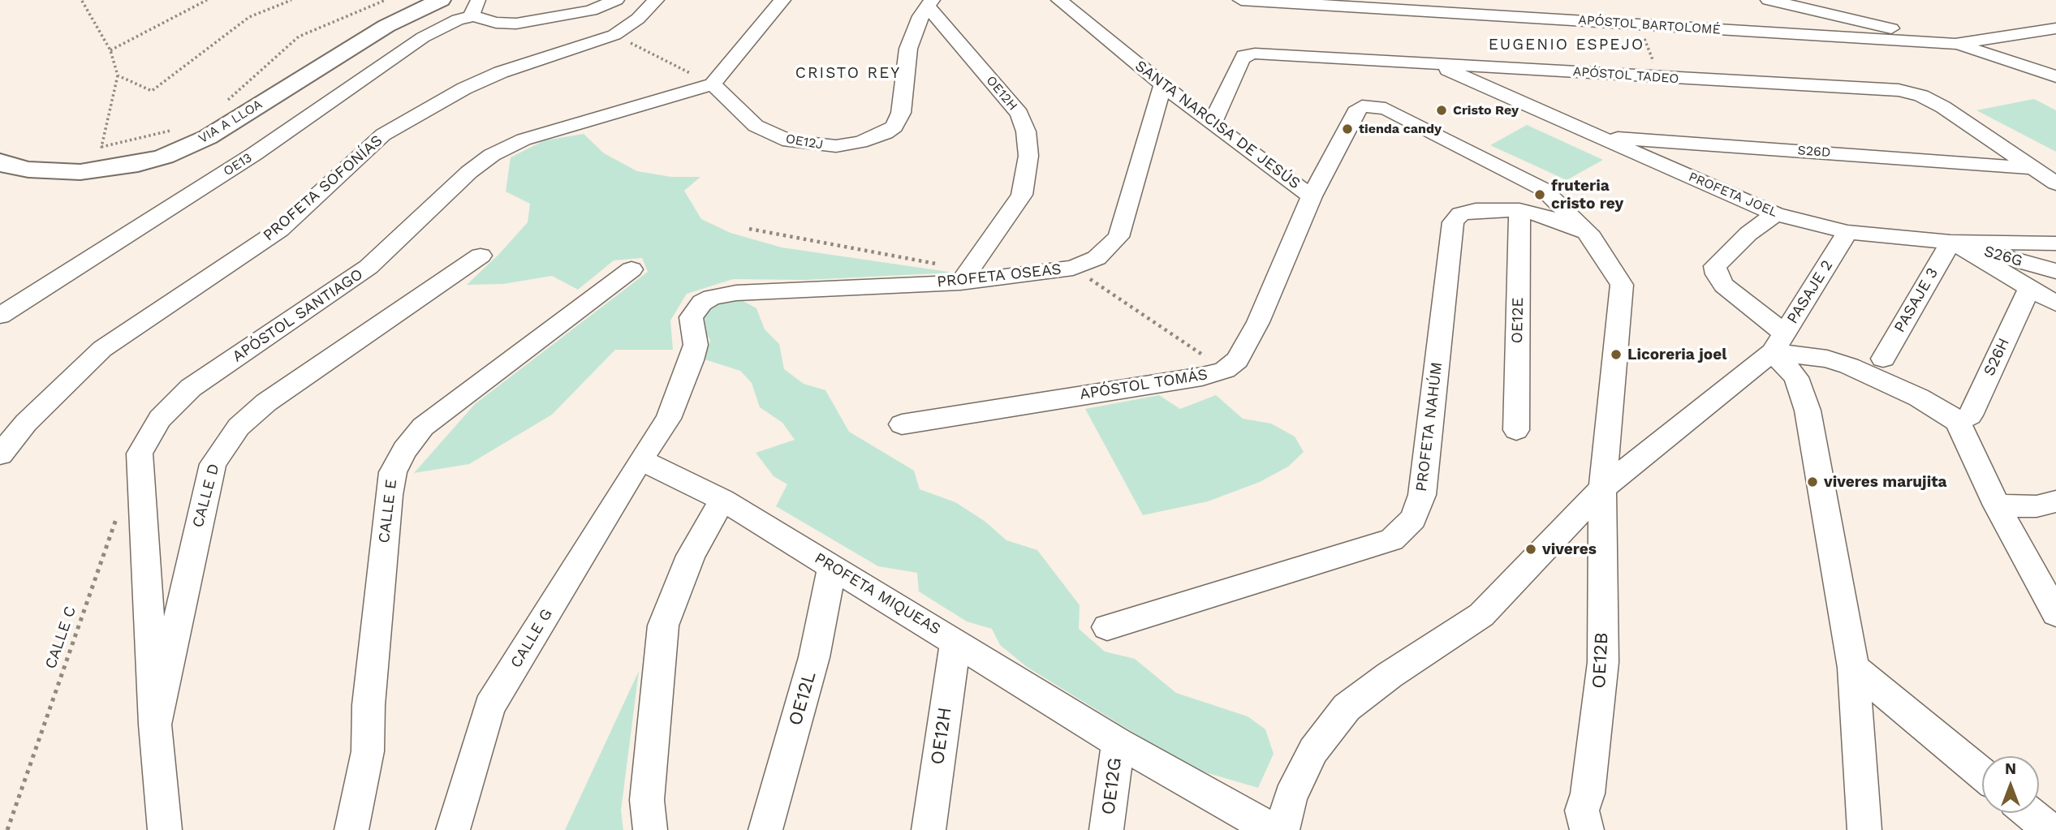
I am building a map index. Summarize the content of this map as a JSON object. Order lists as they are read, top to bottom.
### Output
{
  "streets": {
    "street": [
      "APÓSTOL BARTOLOMÉ",
      "APÓSTOL TADEO",
      "OE12H",
      "VIA A LLOA",
      "SANTA NARCISA DE JESÚS",
      "OE12J",
      "S26D",
      "OE13",
      "PROFETA SOFONÍAS",
      "PROFETA JOEL",
      "S26G",
      "PROFETA OSEAS",
      "PASAJE 2",
      "PASAJE 3",
      "APÓSTOL SANTIAGO",
      "OE12E",
      "S26H",
      "APÓSTOL TOMÁS",
      "PROFETA NAHÚM",
      "CALLE D",
      "CALLE E",
      "PROFETA MIQUEAS",
      "CALLE G",
      "OE12B",
      "OE12L",
      "OE12G"
    ],
    "path": ["CALLE C"]
  },
  "crossings": [
    ["APÓSTOL TADEO", "SANTA NARCISA DE JESÚS"],
    ["APÓSTOL TADEO", "S26D"],
    ["APÓSTOL TADEO", "PROFETA JOEL"],
    ["OE12H", "OE12J"],
    ["OE12H", "PROFETA OSEAS"],
    ["OE12H", "PROFETA MIQUEAS"],
    ["SANTA NARCISA DE JESÚS", "PROFETA OSEAS"],
    ["SANTA NARCISA DE JESÚS", "APÓSTOL TOMÁS"],
    ["SANTA NARCISA DE JESÚS", "PROFETA NAHÚM"],
    ["SANTA NARCISA DE JESÚS", "OE12B"],
    ["OE12J", "APÓSTOL SANTIAGO"],
    ["S26D", "PROFETA JOEL"],
    ["PROFETA JOEL", "S26G"],
    ["PROFETA JOEL", "PASAJE 2"],
    ["PROFETA JOEL", "PASAJE 3"],
    ["S26G", "PASAJE 3"],
    ["PROFETA OSEAS", "PROFETA MIQUEAS"],
    ["PROFETA OSEAS", "CALLE G"],
    ["APÓSTOL SANTIAGO", "CALLE D"],
    ["OE12E", "PROFETA NAHÚM"],
    ["PROFETA MIQUEAS", "CALLE G"],
    ["PROFETA MIQUEAS", "OE12L"],
    ["PROFETA MIQUEAS", "OE12G"]
  ],
  "districts": ["EUGENIO ESPEJO", "CRISTO REY"],
  "places": [
    "Cristo Rey",
    "tienda candy",
    "fruteria cristo rey",
    "Licoreria joel",
    "viveres marujita",
    "viveres"
  ],
  "north": "top"
}
